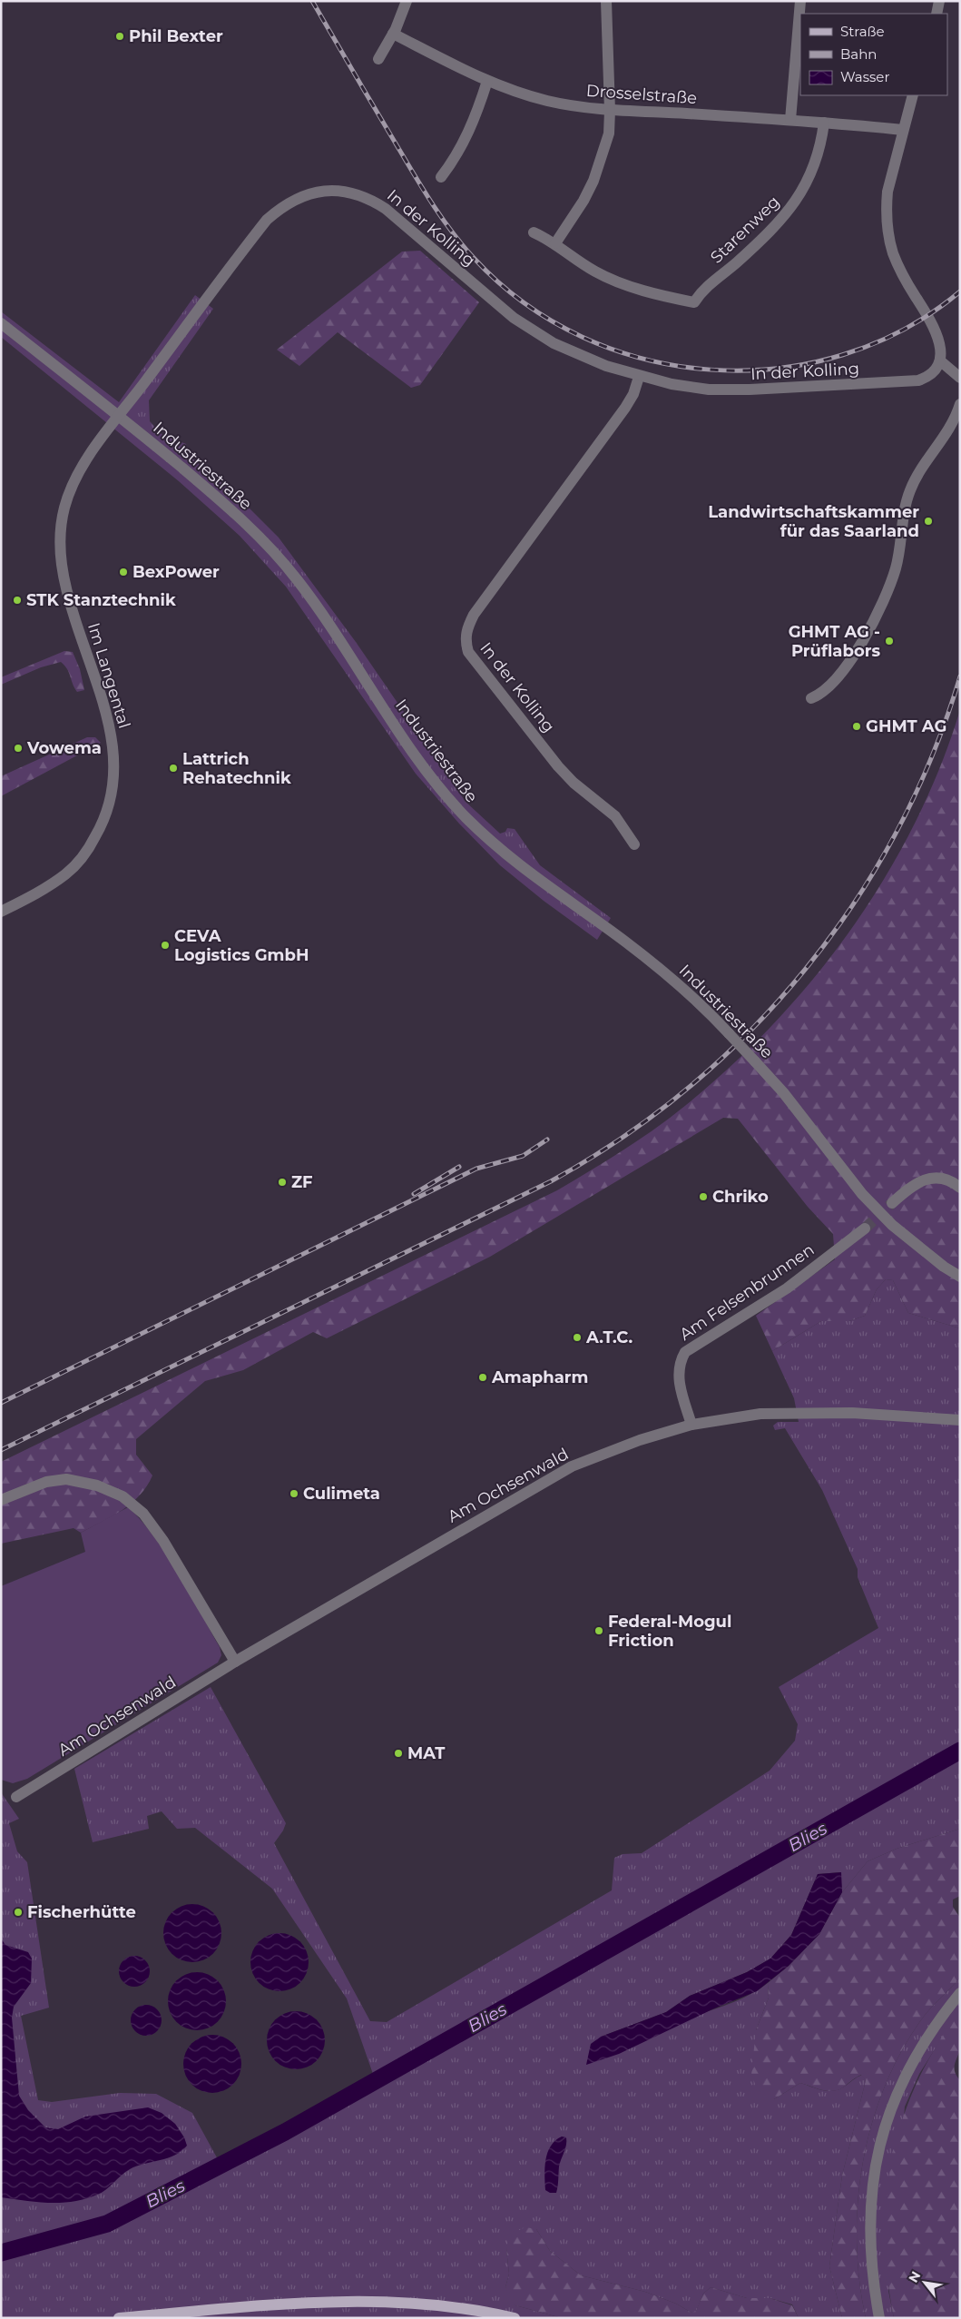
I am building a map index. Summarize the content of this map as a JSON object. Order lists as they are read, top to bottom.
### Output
{
  "streets": {
    "street": [
      "Drosselstraße",
      "In der Kolling",
      "Starenweg",
      "Industriestraße",
      "Im Langental",
      "Am Felsenbrunnen",
      "Am Ochsenwald"
    ]
  },
  "crossings": [
    ["Drosselstraße", "Starenweg"],
    ["In der Kolling", "Industriestraße"],
    ["In der Kolling", "Im Langental"],
    ["Industriestraße", "Im Langental"],
    ["Am Felsenbrunnen", "Am Ochsenwald"]
  ],
  "water": ["Blies"],
  "places": [
    "Phil Bexter",
    "Landwirtschaftskammer für das Saarland",
    "BexPower",
    "STK Stanztechnik",
    "GHMT AG - Prüflabors",
    "GHMT AG",
    "Vowema",
    "Lattrich Rehatechnik",
    "CEVA Logistics GmbH",
    "ZF",
    "Chriko",
    "A.T.C.",
    "Amapharm",
    "Culimeta",
    "Federal-Mogul Friction",
    "MAT",
    "Fischerhütte"
  ],
  "legend": ["Straße", "Bahn", "Wasser"],
  "north": "top left"
}
